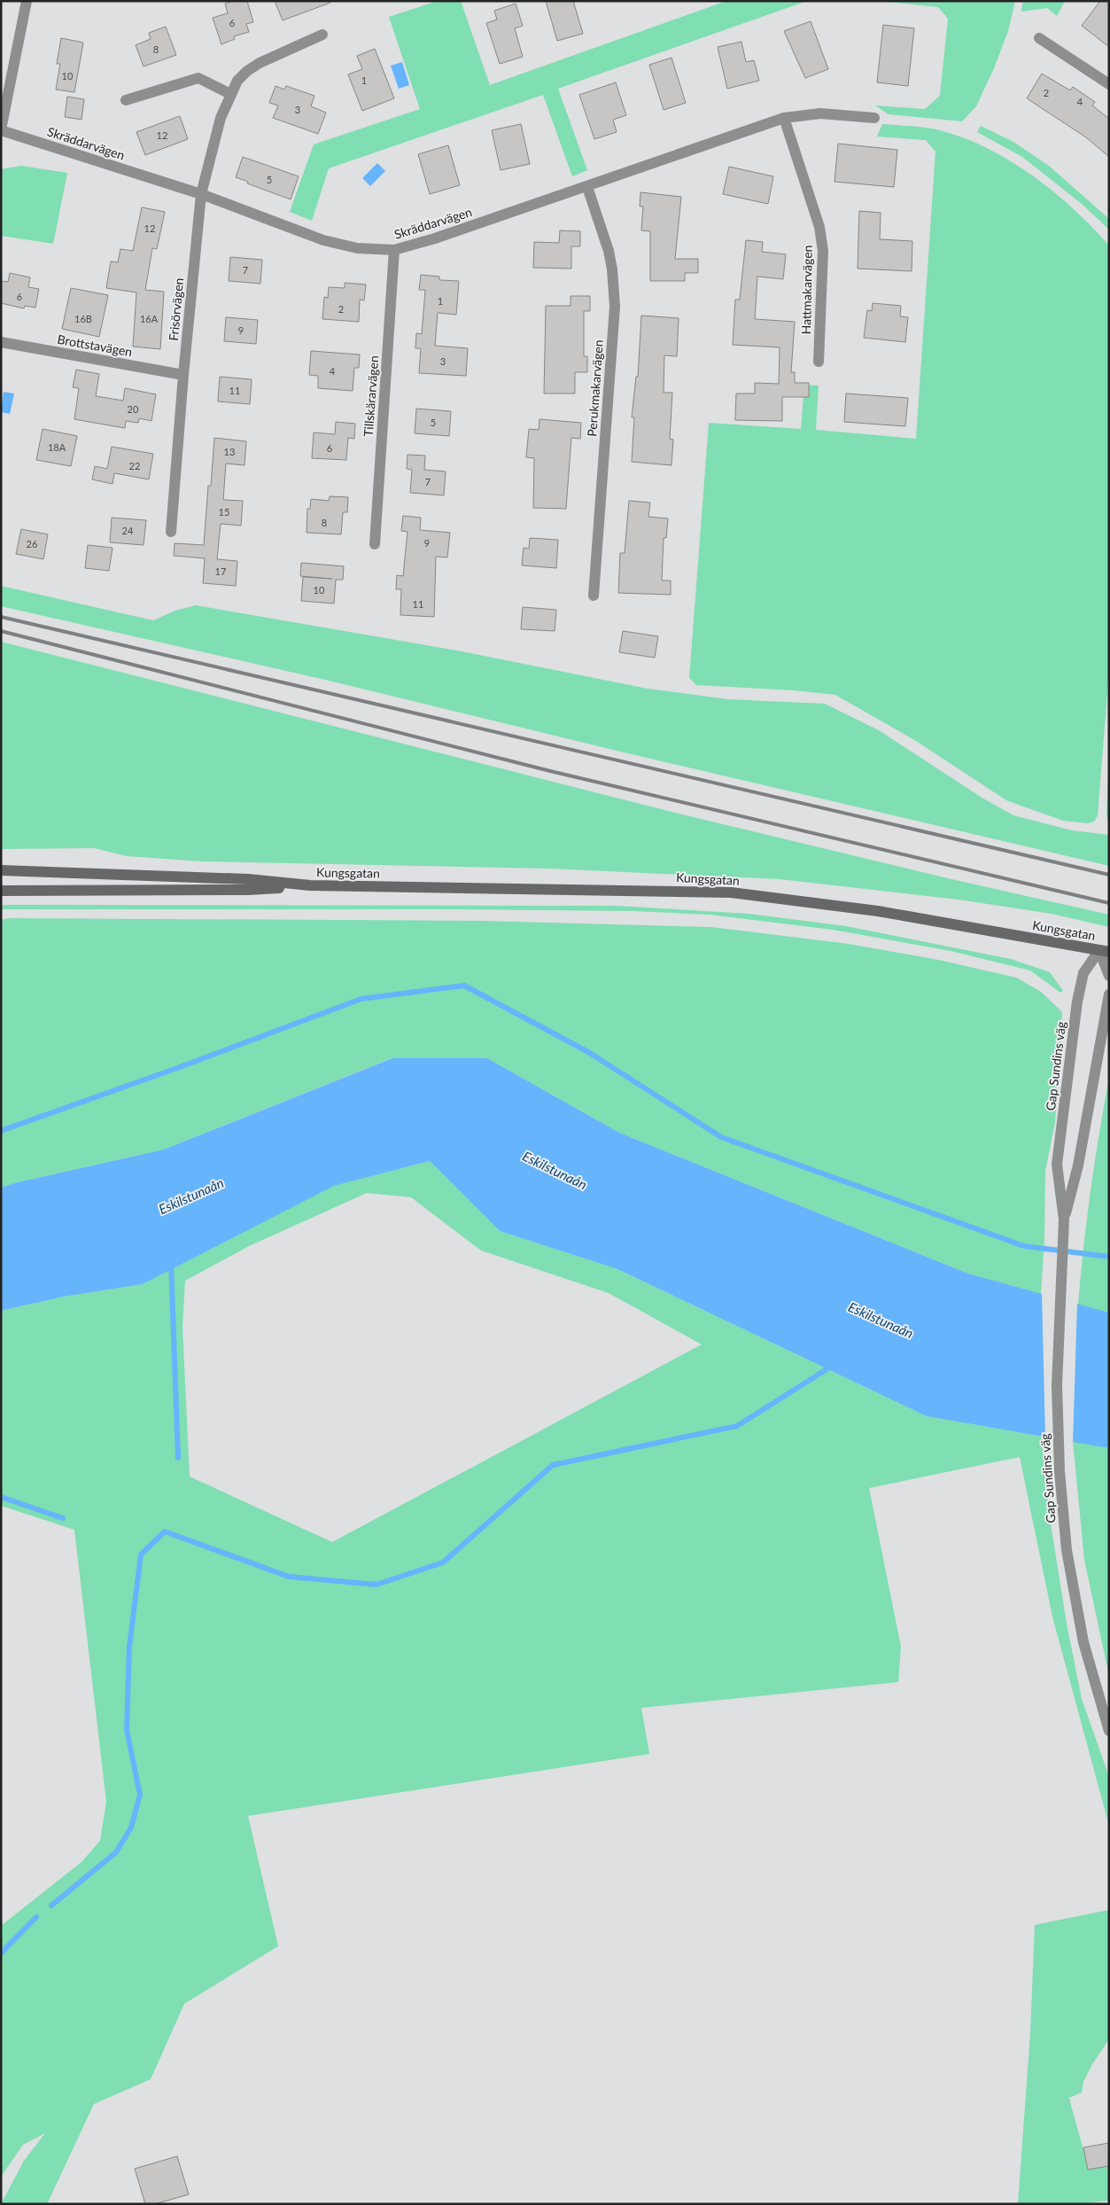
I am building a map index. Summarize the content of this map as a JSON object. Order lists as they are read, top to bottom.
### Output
{
  "streets": {
    "main road": ["Kungsgatan"],
    "street": [
      "Skräddarvägen",
      "Hattmakarvägen",
      "Frisörvägen",
      "Brottstavägen",
      "Perukmakarvägen",
      "Tillskärarvägen",
      "Gap Sundins väg"
    ]
  },
  "crossings": [
    ["Skräddarvägen", "Hattmakarvägen"],
    ["Skräddarvägen", "Frisörvägen"],
    ["Skräddarvägen", "Perukmakarvägen"],
    ["Skräddarvägen", "Tillskärarvägen"],
    ["Frisörvägen", "Brottstavägen"],
    ["Kungsgatan", "Gap Sundins väg"]
  ],
  "water": ["Eskilstunaån"],
  "house_numbers": [
    "6",
    "8",
    "10",
    "1",
    "2",
    "4",
    "3",
    "12",
    "5",
    "12",
    "7",
    "6",
    "1",
    "2",
    "16B",
    "16A",
    "9",
    "3",
    "4",
    "11",
    "20",
    "5",
    "18A",
    "6",
    "13",
    "22",
    "7",
    "15",
    "8",
    "24",
    "9",
    "26",
    "17",
    "10",
    "11"
  ]
}
